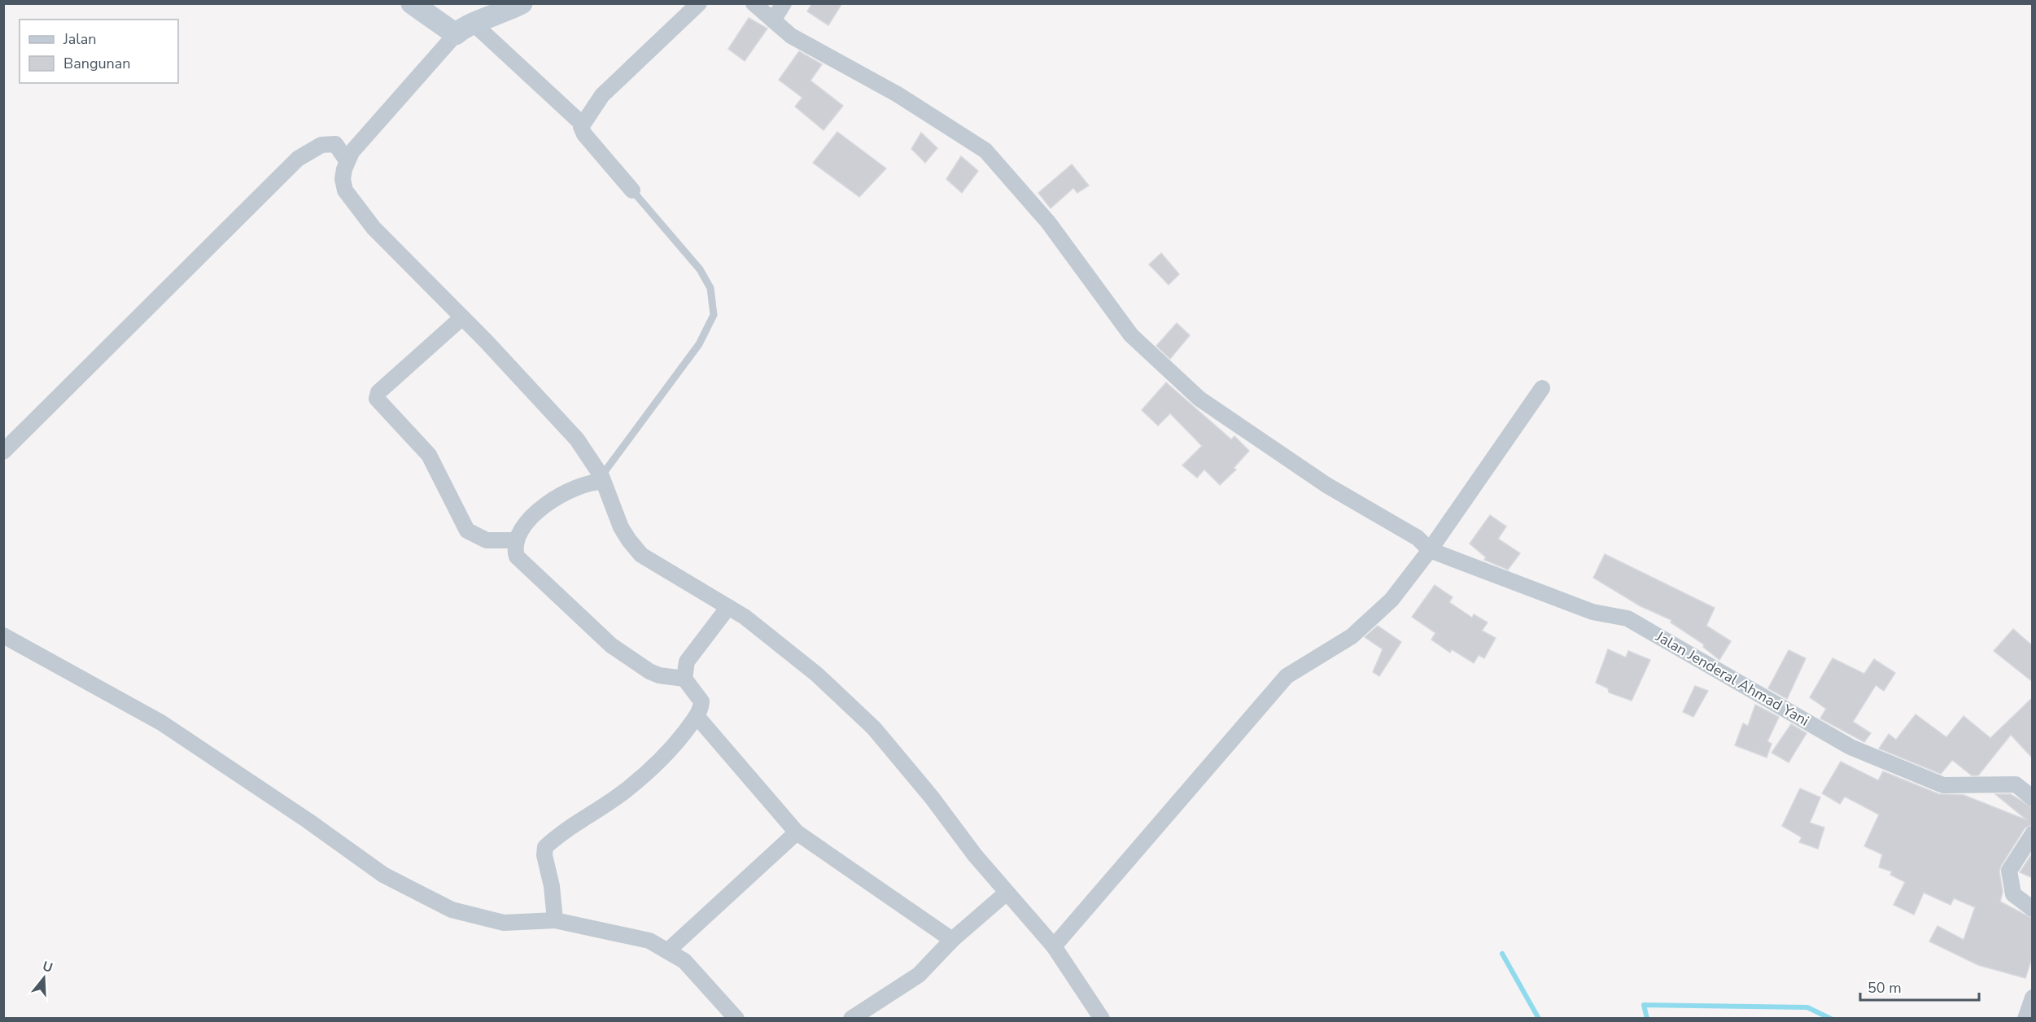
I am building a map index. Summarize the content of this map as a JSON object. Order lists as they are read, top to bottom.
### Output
{
  "streets": {
    "street": ["Jalan Jenderal Ahmad Yani"]
  },
  "legend": ["Jalan", "Bangunan"],
  "scale_bar": "50 m",
  "north": "top"
}
